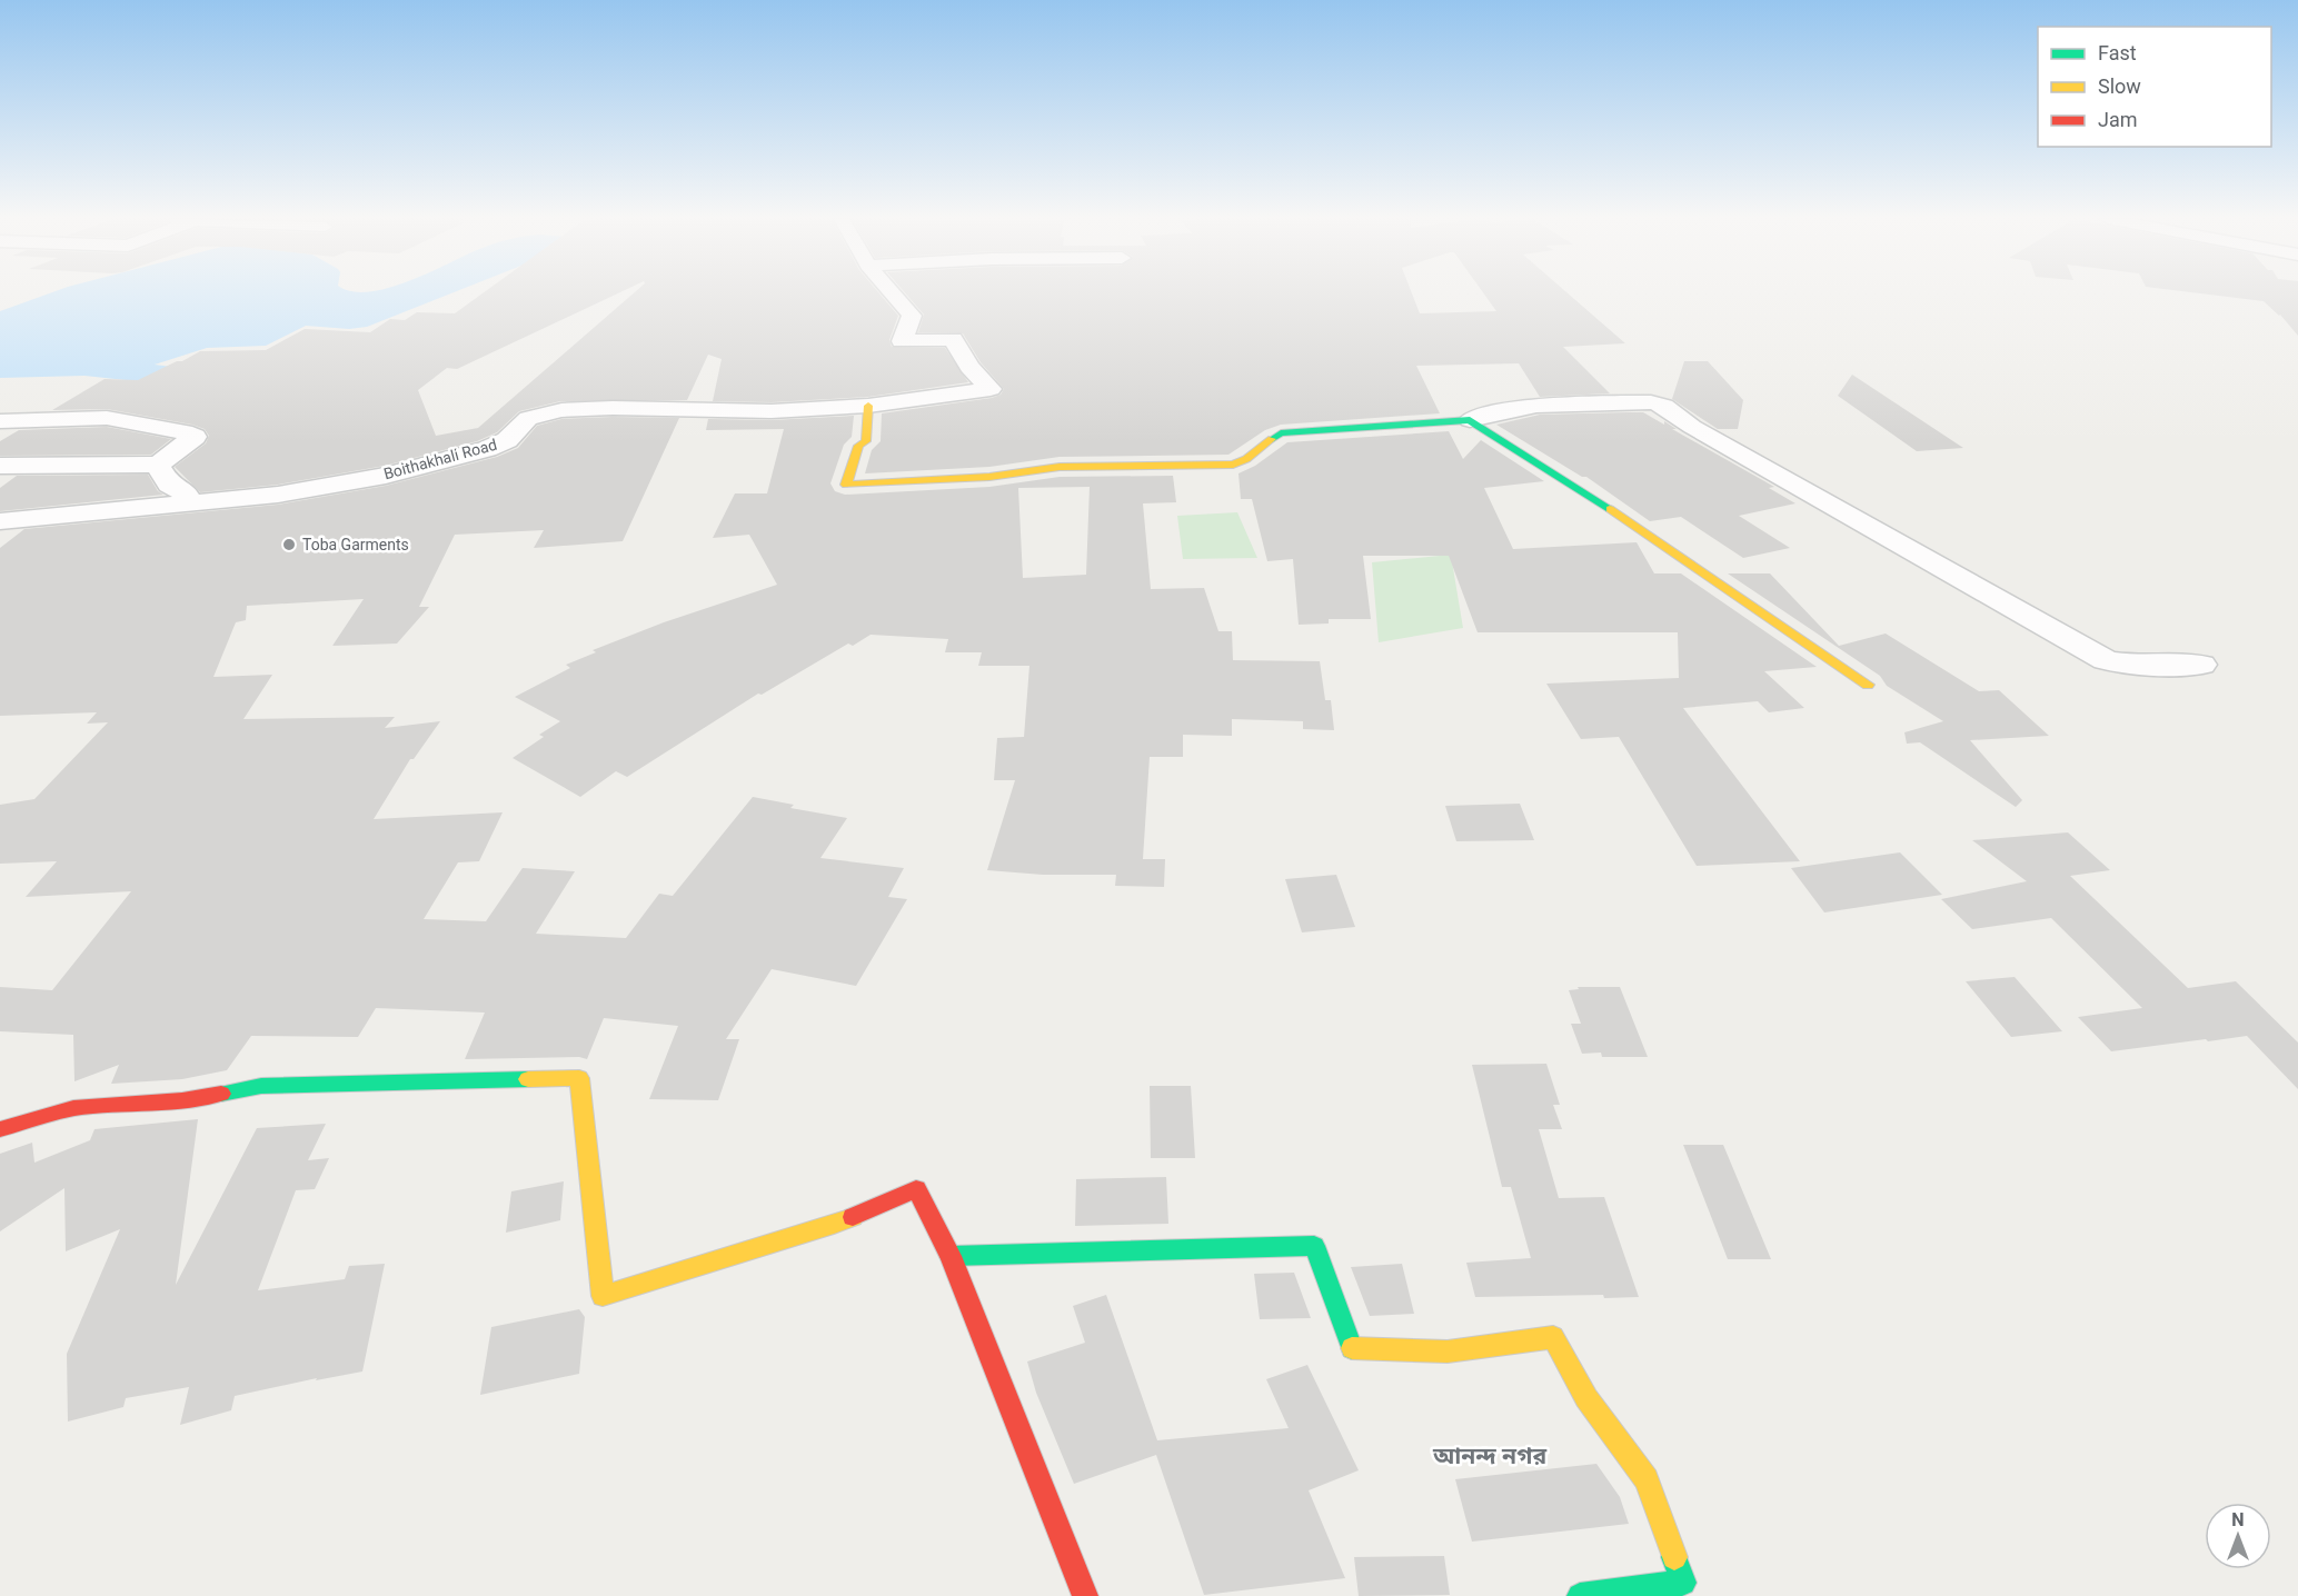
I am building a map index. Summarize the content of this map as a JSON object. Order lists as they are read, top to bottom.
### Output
{
  "streets": {
    "street": ["Boithakhali Road"]
  },
  "districts": ["আনন্দ নগর"],
  "places": ["Toba Garments"],
  "legend": ["Fast", "Slow", "Jam"],
  "north": "top"
}
